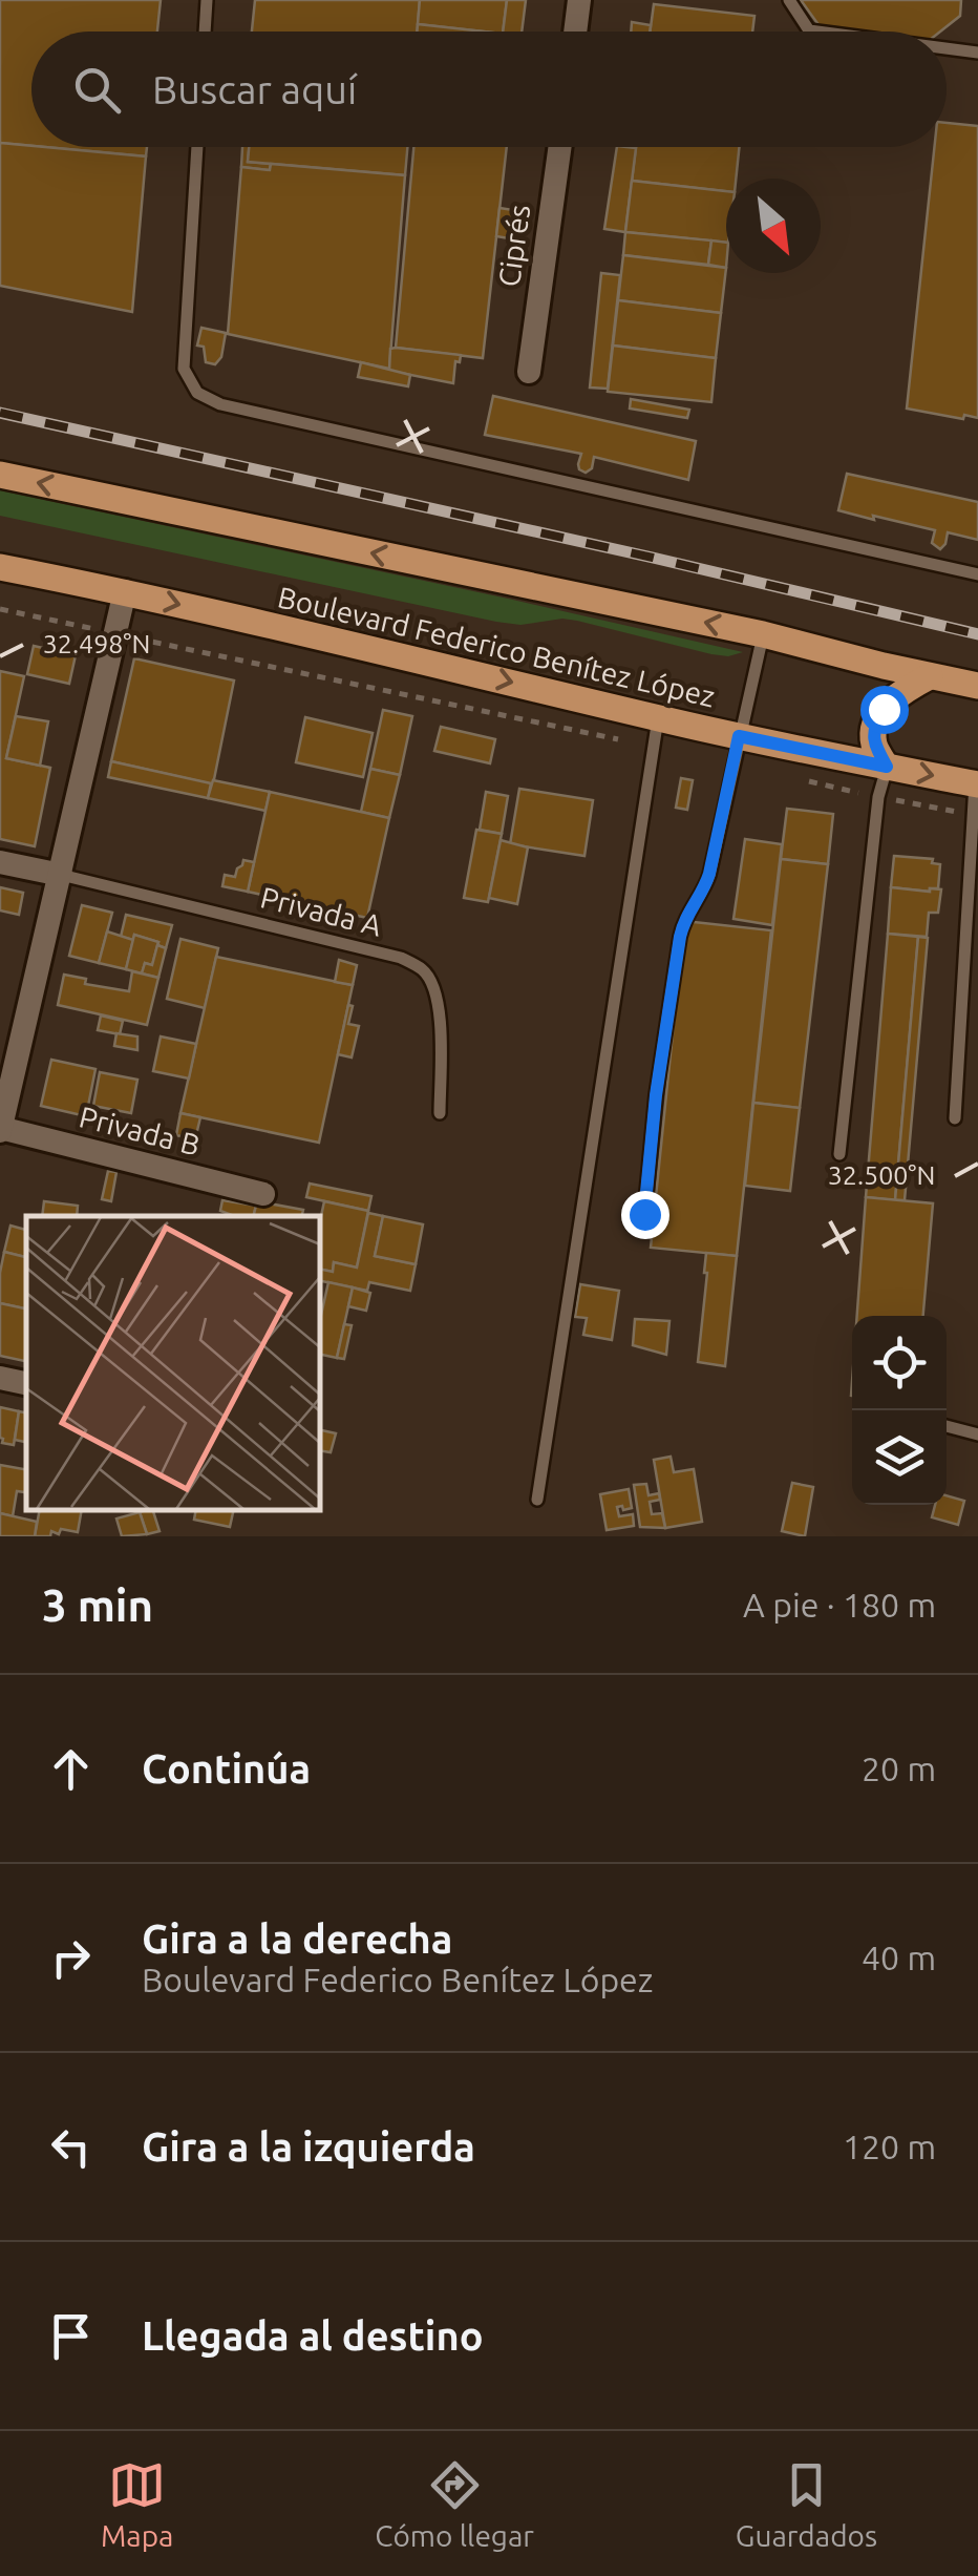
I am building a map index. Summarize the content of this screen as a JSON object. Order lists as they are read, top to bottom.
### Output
{
  "streets": {
    "main road": ["Boulevard Federico Benítez López"],
    "street": ["Ciprés", "Privada B"],
    "lane": ["Privada A"]
  },
  "north": "bottom right",
  "page": {
    "search": "Buscar aquí",
    "heading": ["3 min", "A pie · 180 m"],
    "list": [
      ["Continúa", "20 m"],
      ["Gira a la derecha", "Boulevard Federico Benítez López", "40 m"],
      ["Gira a la izquierda", "120 m"],
      "Llegada al destino"
    ],
    "nav": ["Mapa", "Cómo llegar", "Guardados"]
  },
  "coordinates": ["32.498°N", "32.500°N"]
}
